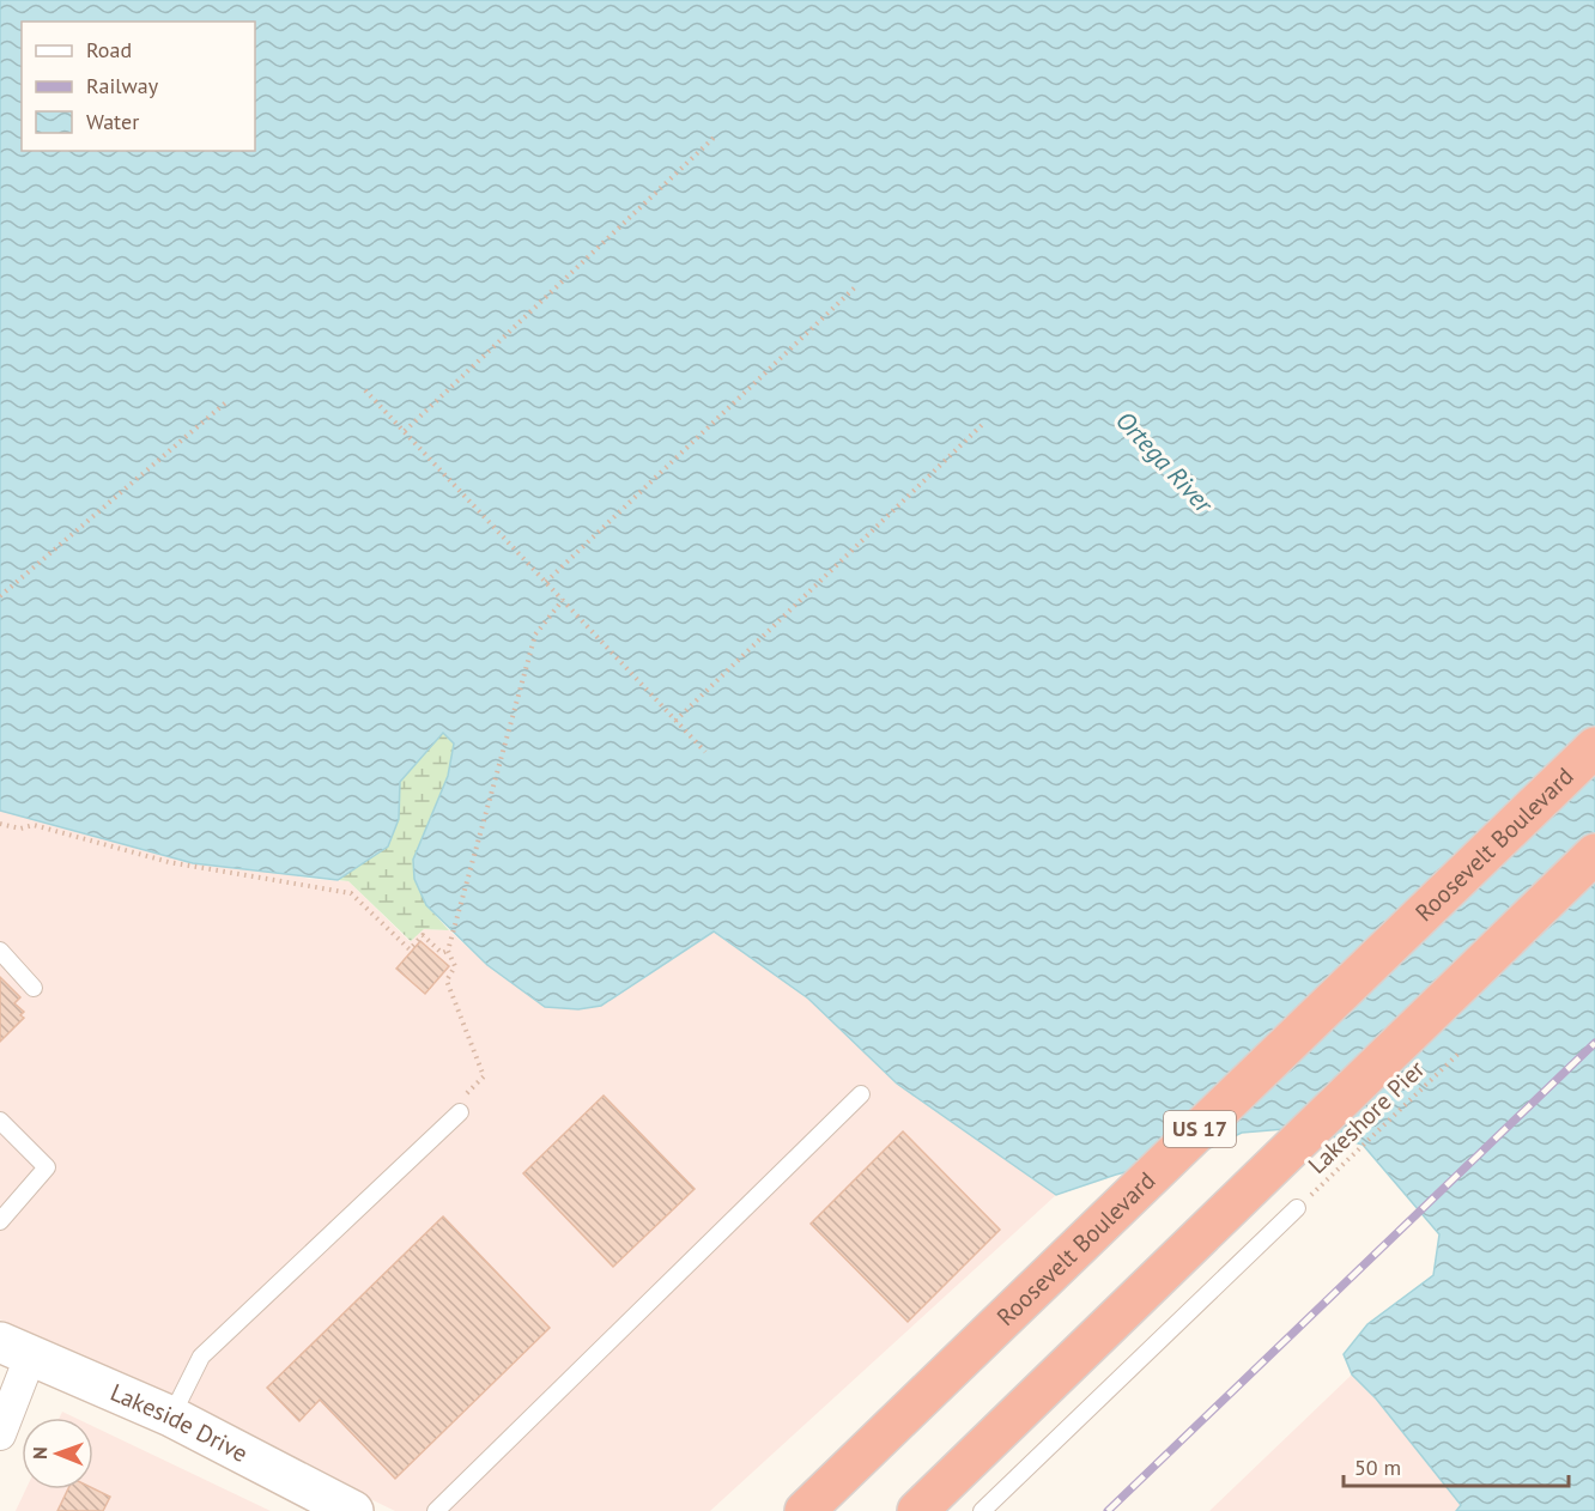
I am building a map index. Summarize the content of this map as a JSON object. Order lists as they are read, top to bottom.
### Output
{
  "streets": {
    "highway": ["Roosevelt Boulevard", "US 17"],
    "street": ["Lakeside Drive"],
    "path": ["Lakeshore Pier"]
  },
  "water": ["Ortega River"],
  "legend": ["Road", "Railway", "Water"],
  "scale_bar": "50 m",
  "north": "left"
}
